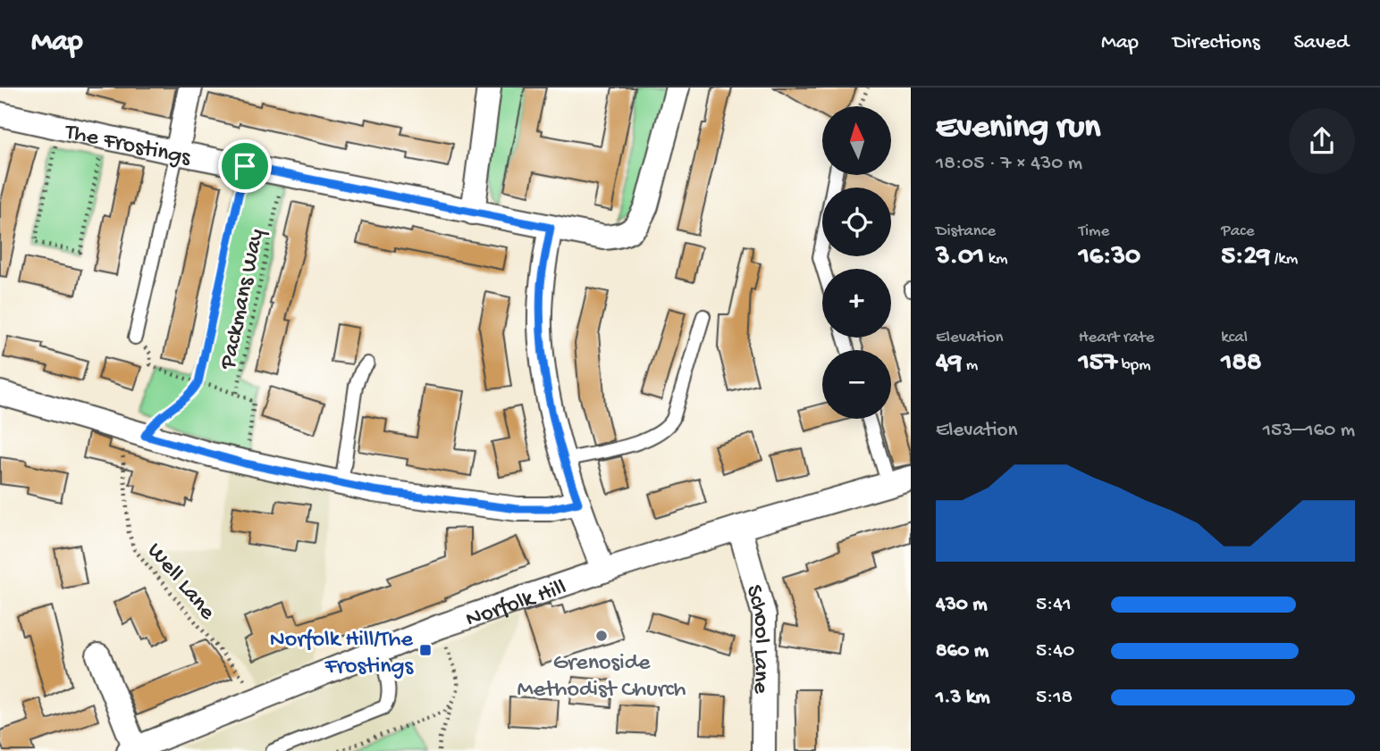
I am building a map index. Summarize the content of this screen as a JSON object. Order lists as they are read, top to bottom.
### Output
{
  "streets": {
    "street": ["The Frostings", "Norfolk Hill", "School Lane"],
    "path": ["Packmans Way", "Well Lane"]
  },
  "crossings": [
    ["The Frostings", "Packmans Way"],
    ["Well Lane", "Norfolk Hill"],
    ["Norfolk Hill", "School Lane"]
  ],
  "places": {
    "other": ["Grenoside Methodist Church"],
    "transit": ["Norfolk Hill/The Frostings"]
  },
  "north": "top",
  "page": {
    "header": "Map",
    "nav": ["Map", "Directions", "Saved"],
    "heading": ["Evening run", "18:05 · 7 × 430 m"],
    "map_buttons": ["+", "−"],
    "stats": [
      ["Distance", "3.01 km"],
      ["Time", "16:30"],
      ["Pace", "5:29 /km"],
      ["Elevation", "49 m"],
      ["Heart rate", "157 bpm"],
      ["kcal", "188"]
    ],
    "chart": ["Elevation", "153–160 m"],
    "list": [
      {
        "name": "430 m",
        "note": "5:41"
      },
      {
        "name": "860 m",
        "note": "5:40"
      },
      {
        "name": "1.3 km",
        "note": "5:18"
      }
    ]
  }
}
